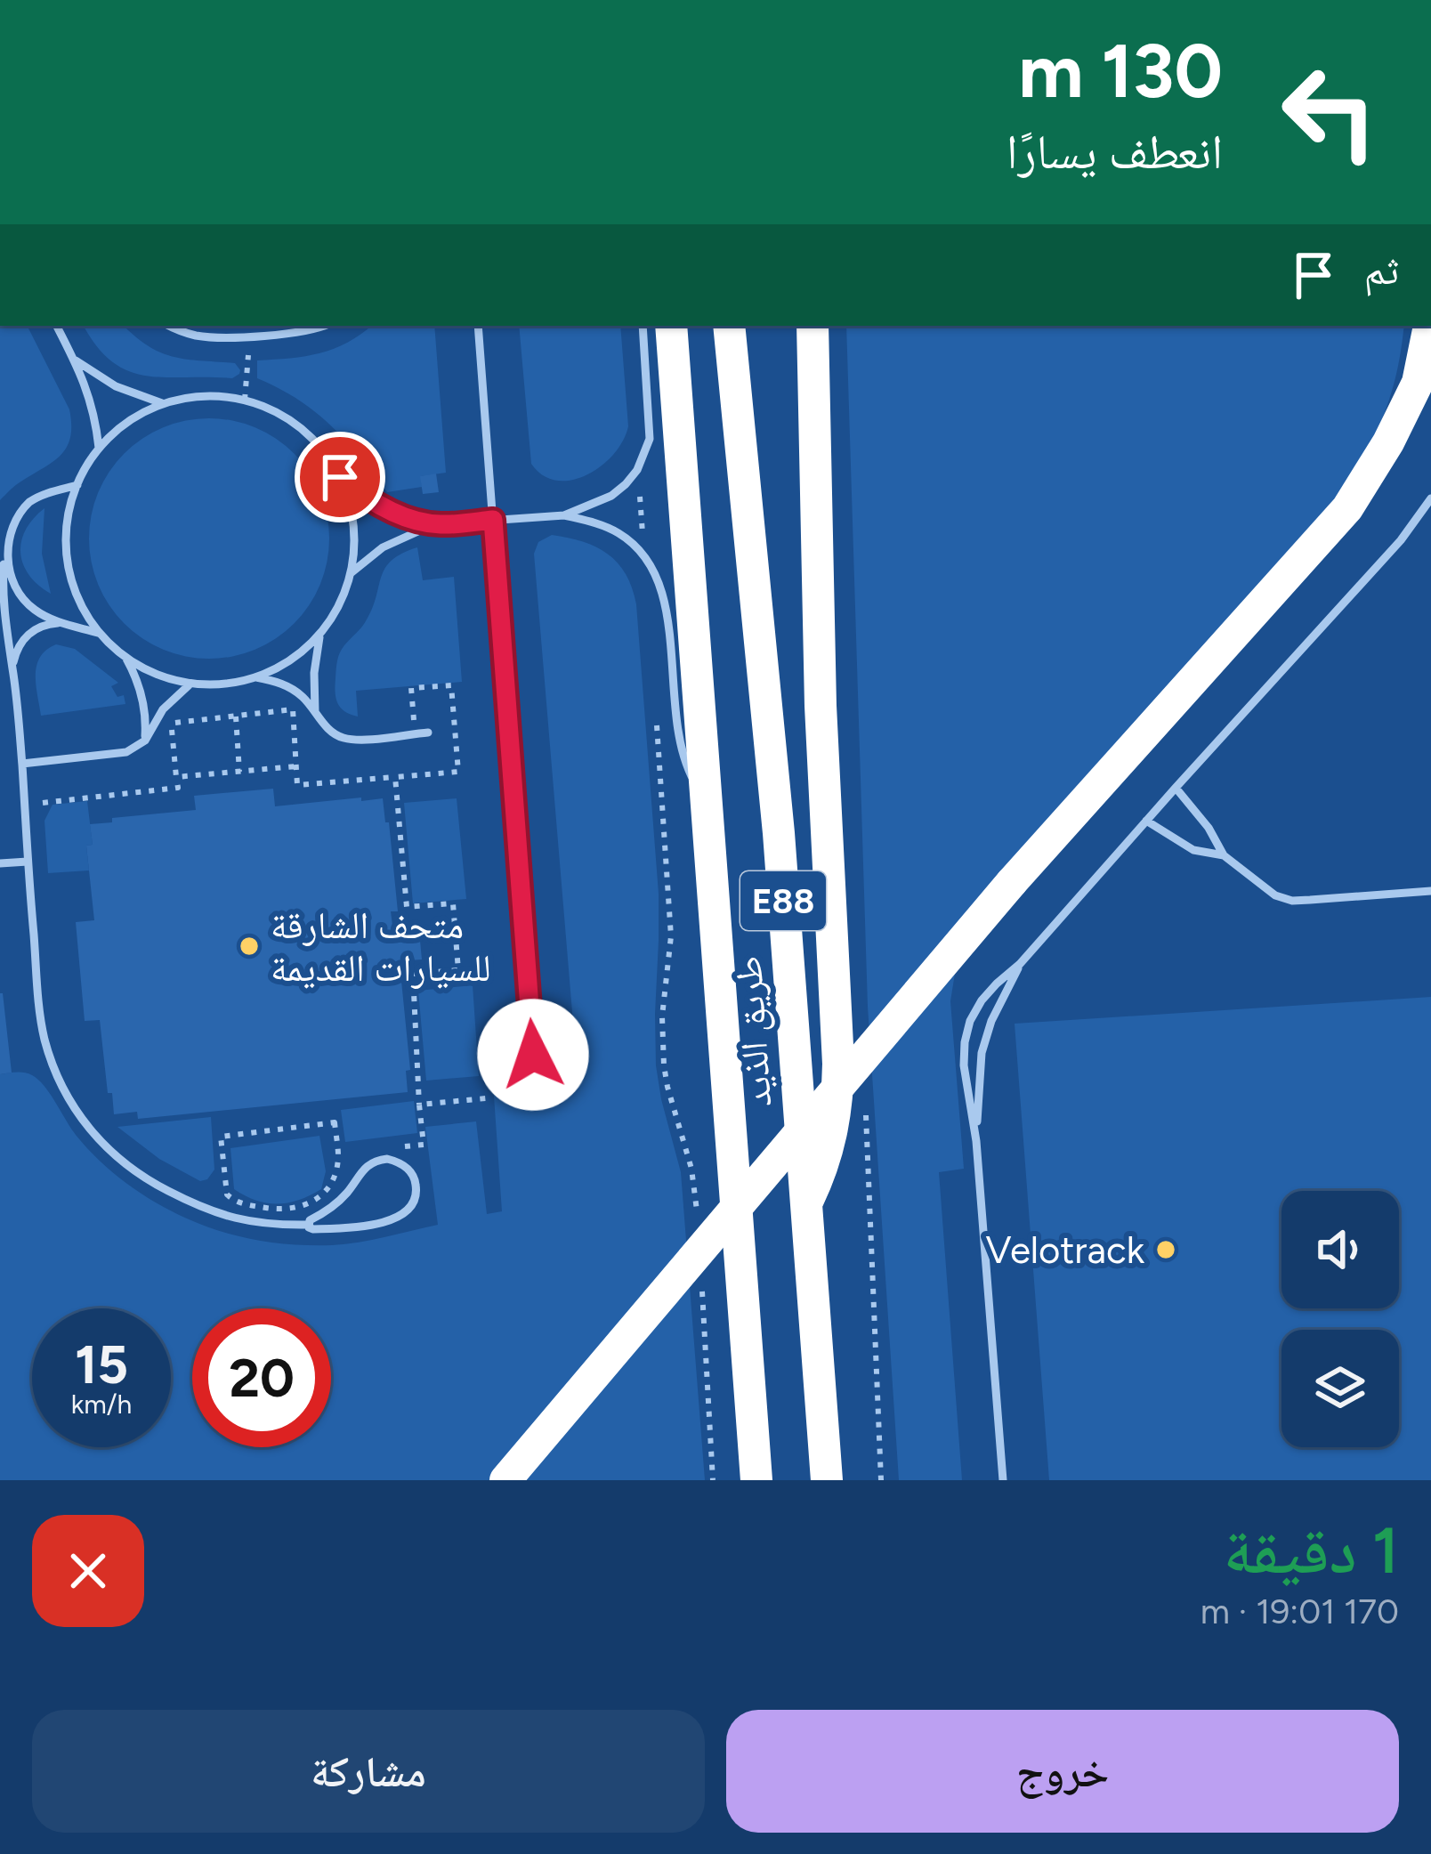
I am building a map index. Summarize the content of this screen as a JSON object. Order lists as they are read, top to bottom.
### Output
{
  "streets": {
    "highway": ["E88", "طريق الذيد"]
  },
  "places": ["متحف الشارقة للسيارات القديمة", "Velotrack"],
  "page": {
    "turn": ["130 m", "انعطف يسارًا"],
    "then": "ثم",
    "speed": "15 km/h",
    "limit": "20",
    "heading": ["1 دقيقة", "170 m · 19:01"],
    "buttons": ["خروج", "مشاركة"]
  }
}
